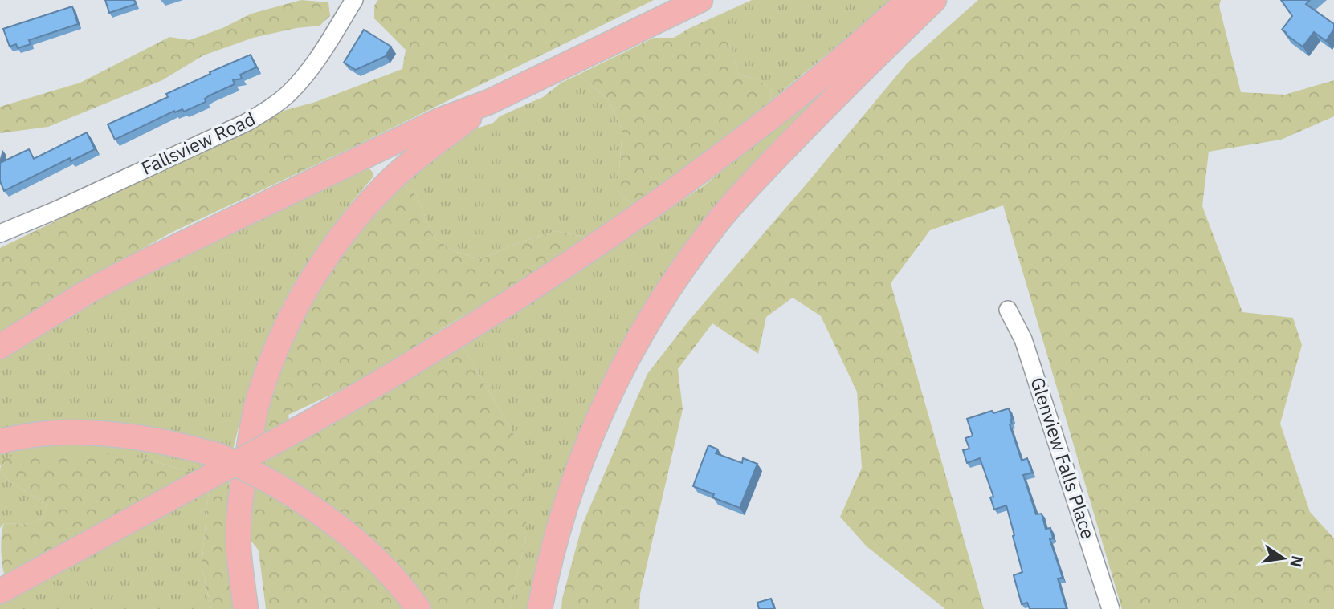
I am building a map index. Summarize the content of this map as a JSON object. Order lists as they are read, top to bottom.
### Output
{
  "streets": {
    "street": ["Fallsview Road", "Glenview Falls Place"]
  },
  "north": "right"
}
